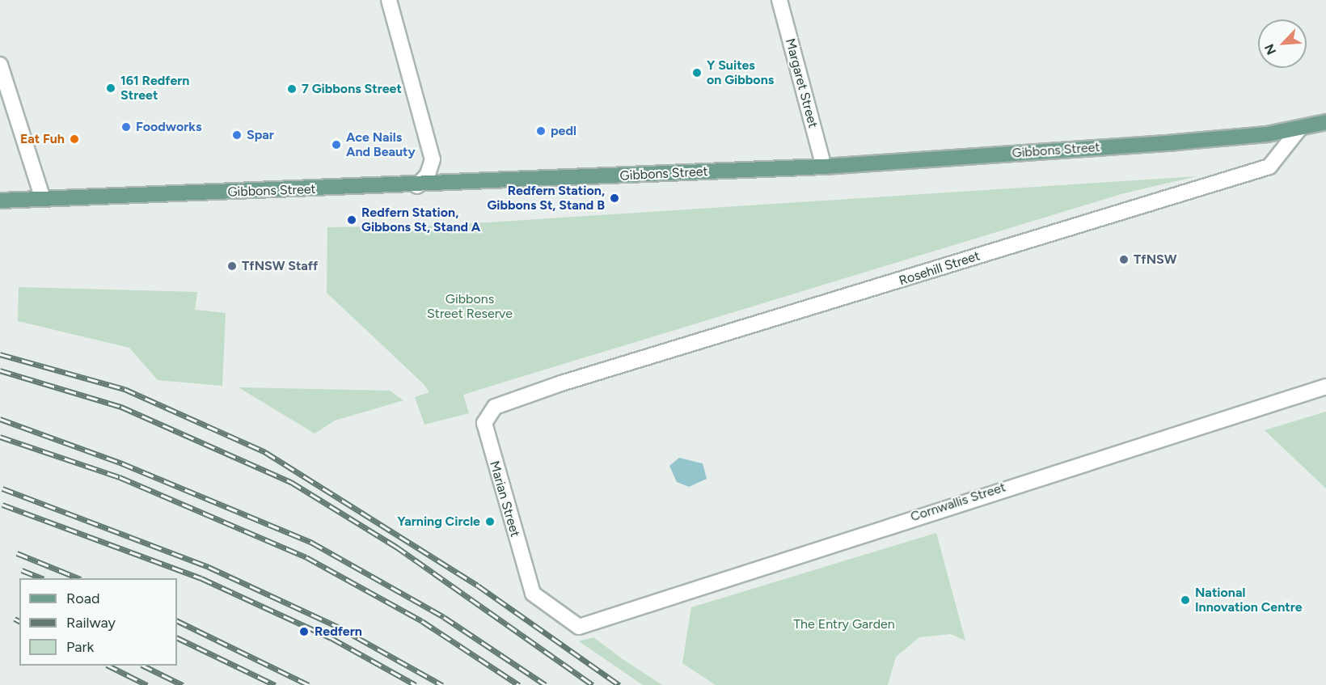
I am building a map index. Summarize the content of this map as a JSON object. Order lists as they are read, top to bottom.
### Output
{
  "streets": {
    "main road": ["Gibbons Street"],
    "street": [
      "Margaret Street",
      "Rosehill Street",
      "Marian Street",
      "Cornwallis Street"
    ]
  },
  "crossings": [
    ["Margaret Street", "Gibbons Street"],
    ["Gibbons Street", "Rosehill Street"],
    ["Rosehill Street", "Marian Street"],
    ["Marian Street", "Cornwallis Street"]
  ],
  "parks": ["Gibbons Street Reserve", "The Entry Garden"],
  "places": [
    "Y Suites on Gibbons",
    "161 Redfern Street",
    "7 Gibbons Street",
    "Foodworks",
    "pedl",
    "Spar",
    "Eat Fuh",
    "Ace Nails And Beauty",
    "Redfern Station, Gibbons St, Stand B",
    "Redfern Station, Gibbons St, Stand A",
    "TfNSW",
    "TfNSW Staff",
    "Yarning Circle",
    "National Innovation Centre",
    "Redfern"
  ],
  "legend": ["Road", "Railway", "Park"],
  "north": "bottom left"
}
